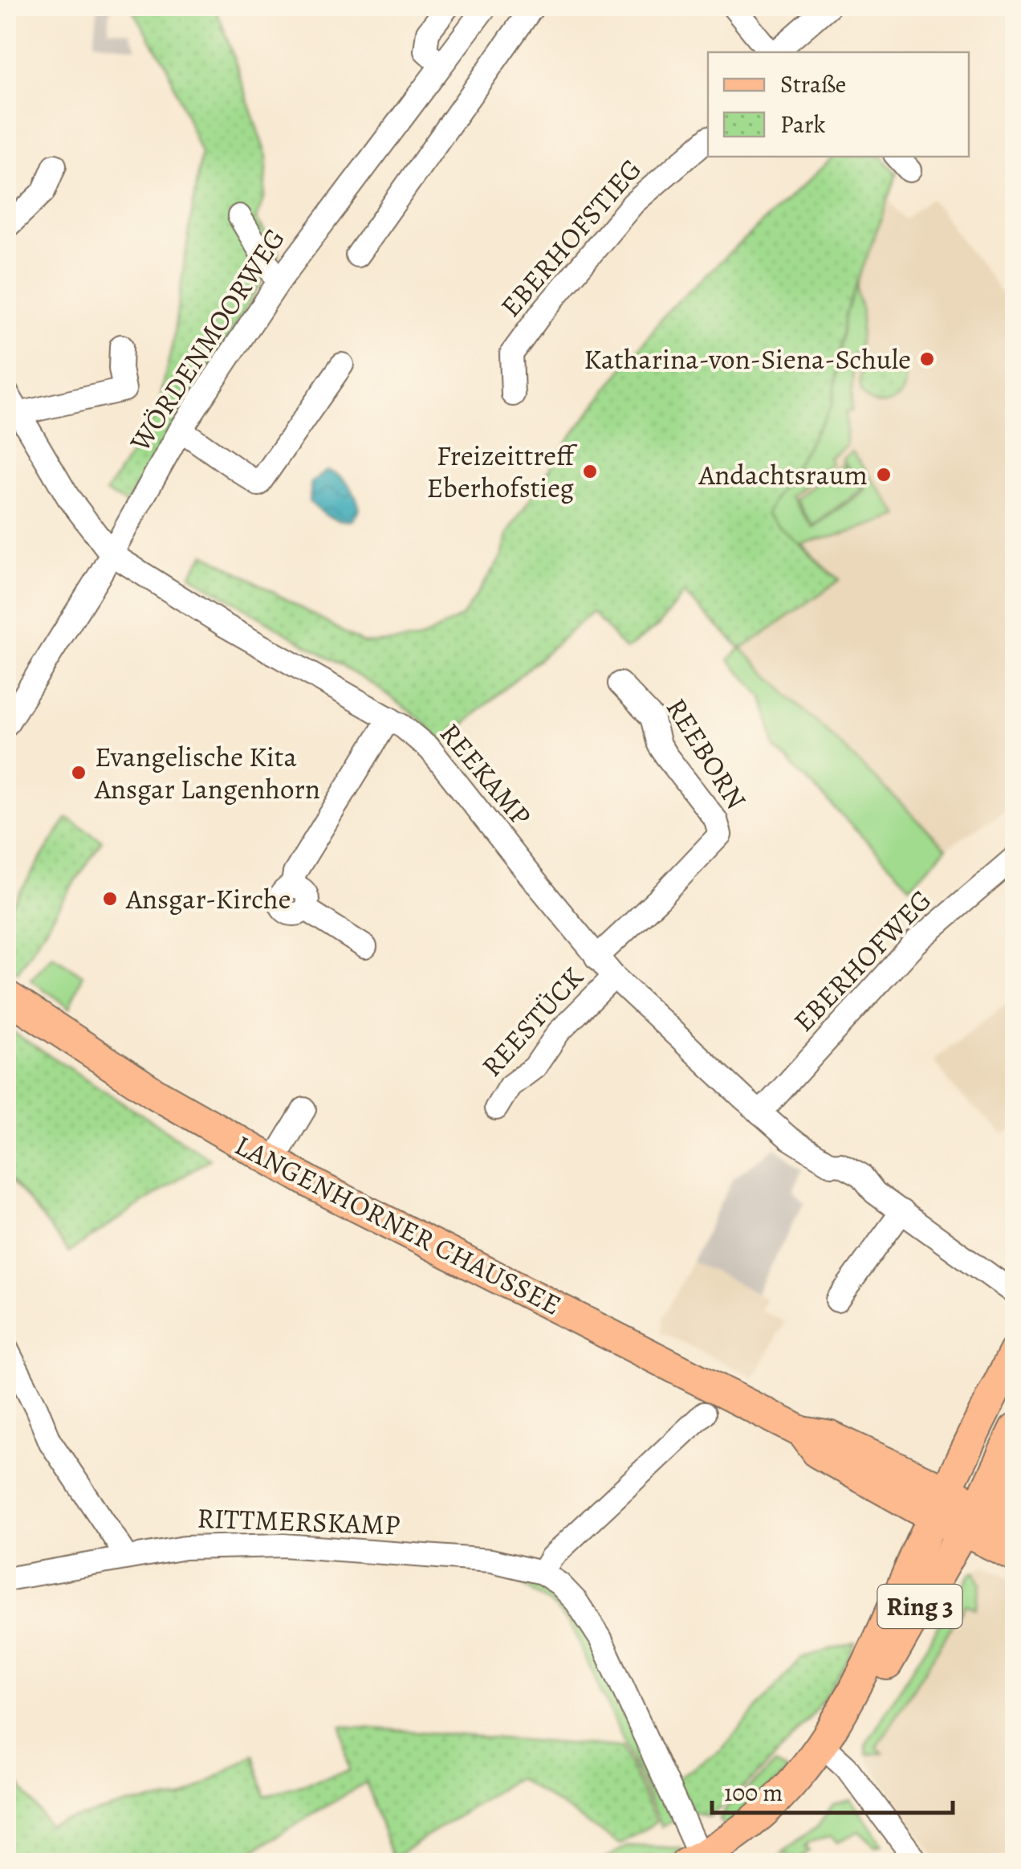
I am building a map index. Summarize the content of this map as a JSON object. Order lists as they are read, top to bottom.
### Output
{
  "streets": {
    "main road": ["LANGENHORNER CHAUSSEE", "Ring 3"],
    "street": [
      "EBERHOFSTIEG",
      "WÖRDENMOORWEG",
      "REEBORN",
      "REEKAMP",
      "EBERHOFWEG",
      "REESTÜCK",
      "RITTMERSKAMP"
    ]
  },
  "crossings": [
    ["WÖRDENMOORWEG", "REEKAMP"],
    ["REEBORN", "REEKAMP"],
    ["REEKAMP", "EBERHOFWEG"],
    ["REEKAMP", "REESTÜCK"],
    ["LANGENHORNER CHAUSSEE", "Ring 3"],
    ["RITTMERSKAMP", "Ring 3"]
  ],
  "places": [
    "Katharina-von-Siena-Schule",
    "Freizeittreff Eberhofstieg",
    "Andachtsraum",
    "Evangelische Kita Ansgar Langenhorn",
    "Ansgar-Kirche"
  ],
  "legend": ["Straße", "Park"],
  "scale_bar": "100 m"
}
